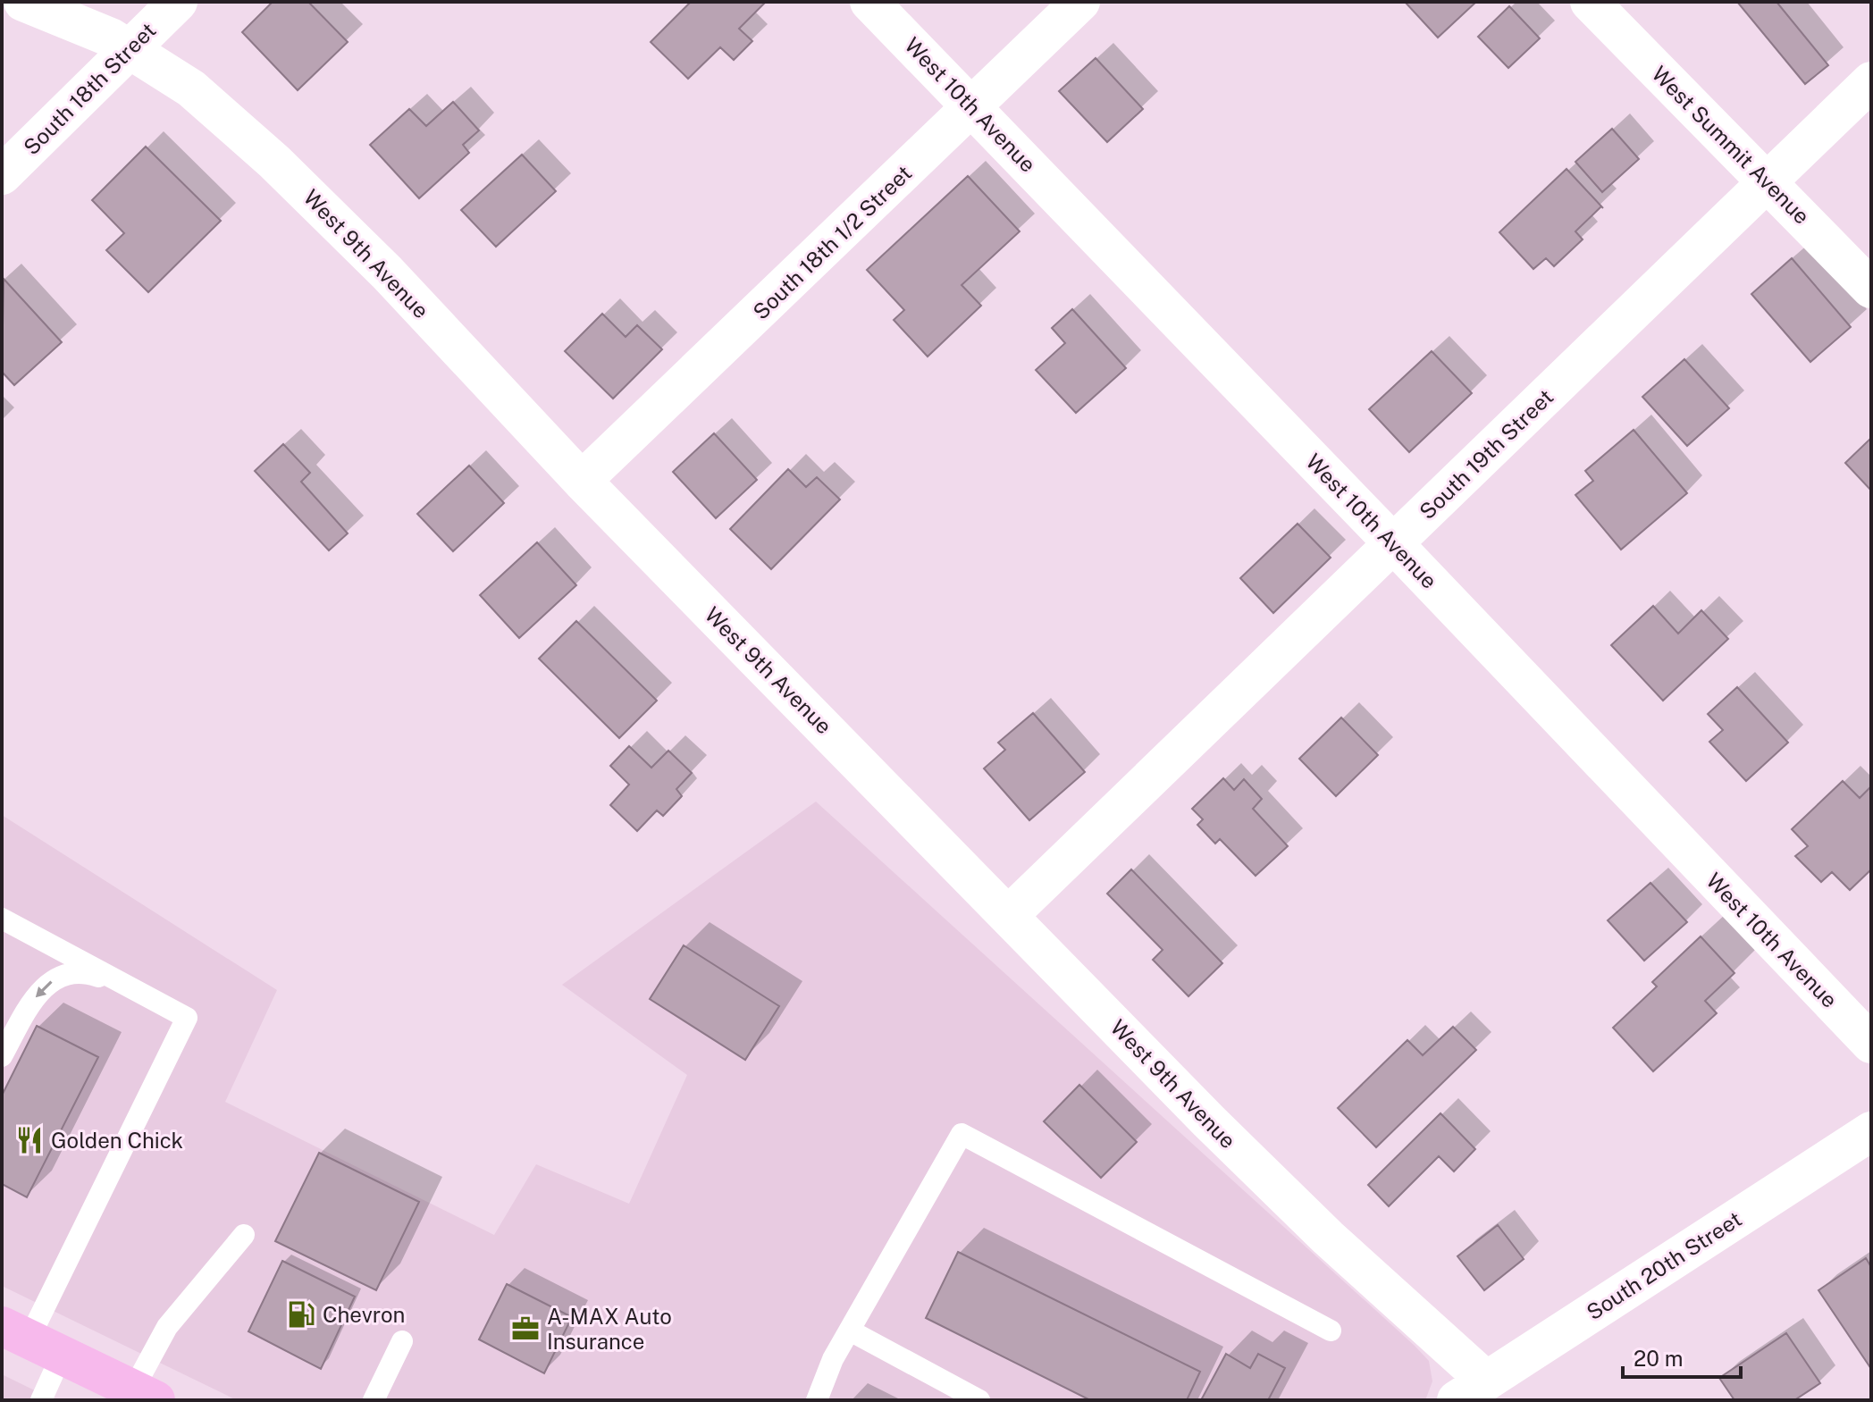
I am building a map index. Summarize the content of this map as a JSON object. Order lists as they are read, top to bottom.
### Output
{
  "streets": {
    "street": [
      "South 18th Street",
      "West 10th Avenue",
      "West Summit Avenue",
      "South 18th 1/2 Street",
      "West 9th Avenue",
      "South 19th Street",
      "South 20th Street"
    ]
  },
  "crossings": [
    ["South 18th Street", "West 9th Avenue"],
    ["West 10th Avenue", "South 18th 1/2 Street"],
    ["West 10th Avenue", "South 19th Street"],
    ["West Summit Avenue", "South 19th Street"],
    ["South 18th 1/2 Street", "West 9th Avenue"],
    ["West 9th Avenue", "South 19th Street"],
    ["West 9th Avenue", "South 20th Street"]
  ],
  "places": {
    "restaurant": ["Golden Chick"],
    "fuel station": ["Chevron"],
    "office": ["A-MAX Auto Insurance"]
  },
  "scale_bar": "20 m"
}
